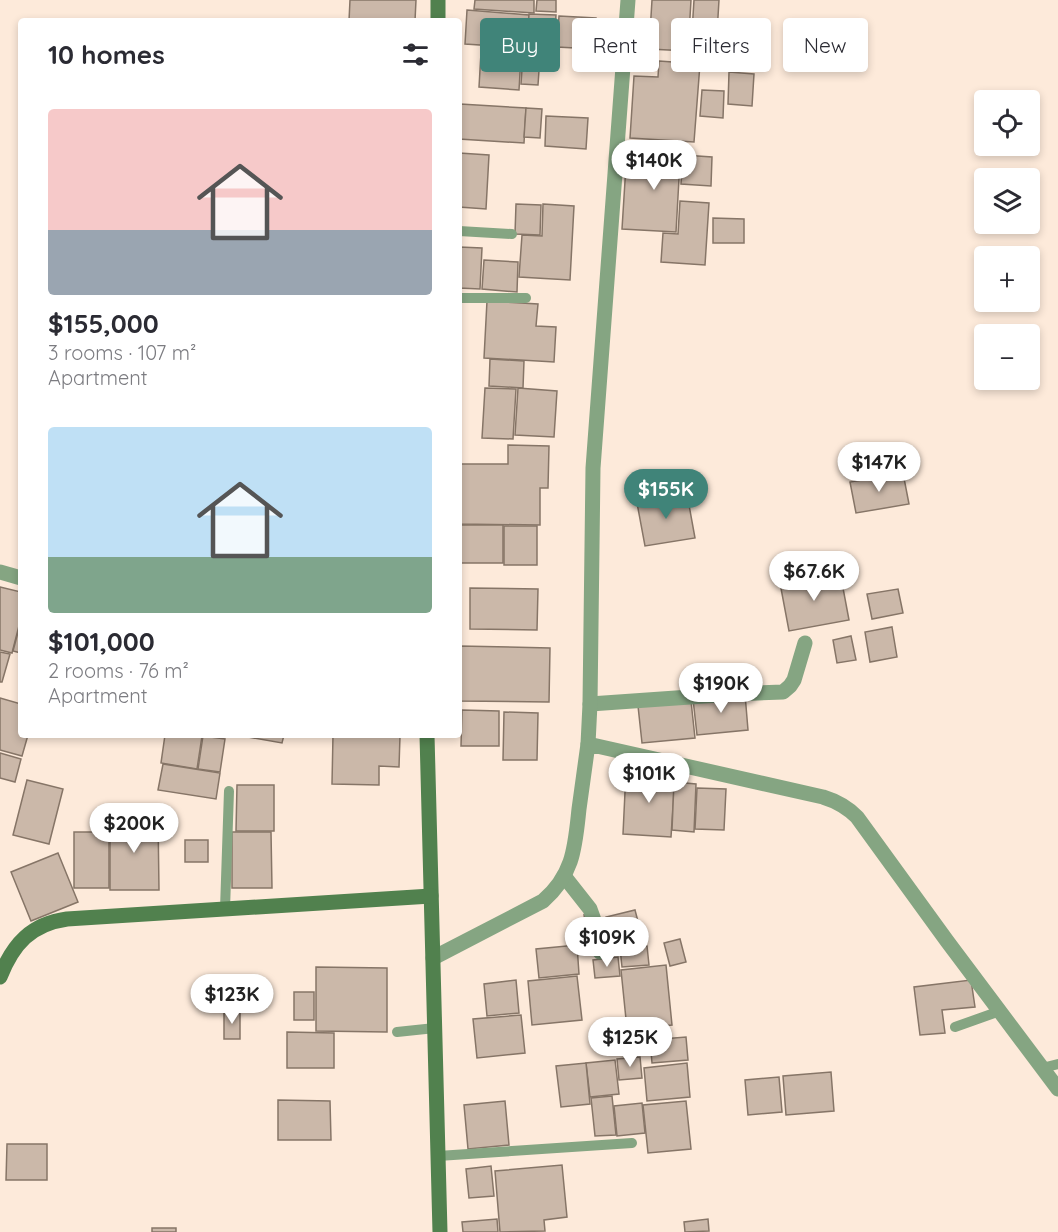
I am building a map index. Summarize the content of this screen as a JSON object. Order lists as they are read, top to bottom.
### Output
{
  "page": {
    "chip": [
      "Buy",
      "Rent",
      "Filters",
      "New"
    ],
    "heading": "10 homes",
    "map_buttons": ["+", "−"],
    "list": [
      {
        "name": "$155,000",
        "note": "3 rooms · 107 m² · Apartment"
      },
      {
        "name": "$101,000",
        "note": "2 rooms · 76 m² · Apartment"
      }
    ],
    "price": [
      "$140K",
      "$147K",
      "$155K",
      "$67.6K",
      "$190K",
      "$101K",
      "$200K",
      "$109K",
      "$123K",
      "$125K"
    ]
  }
}
